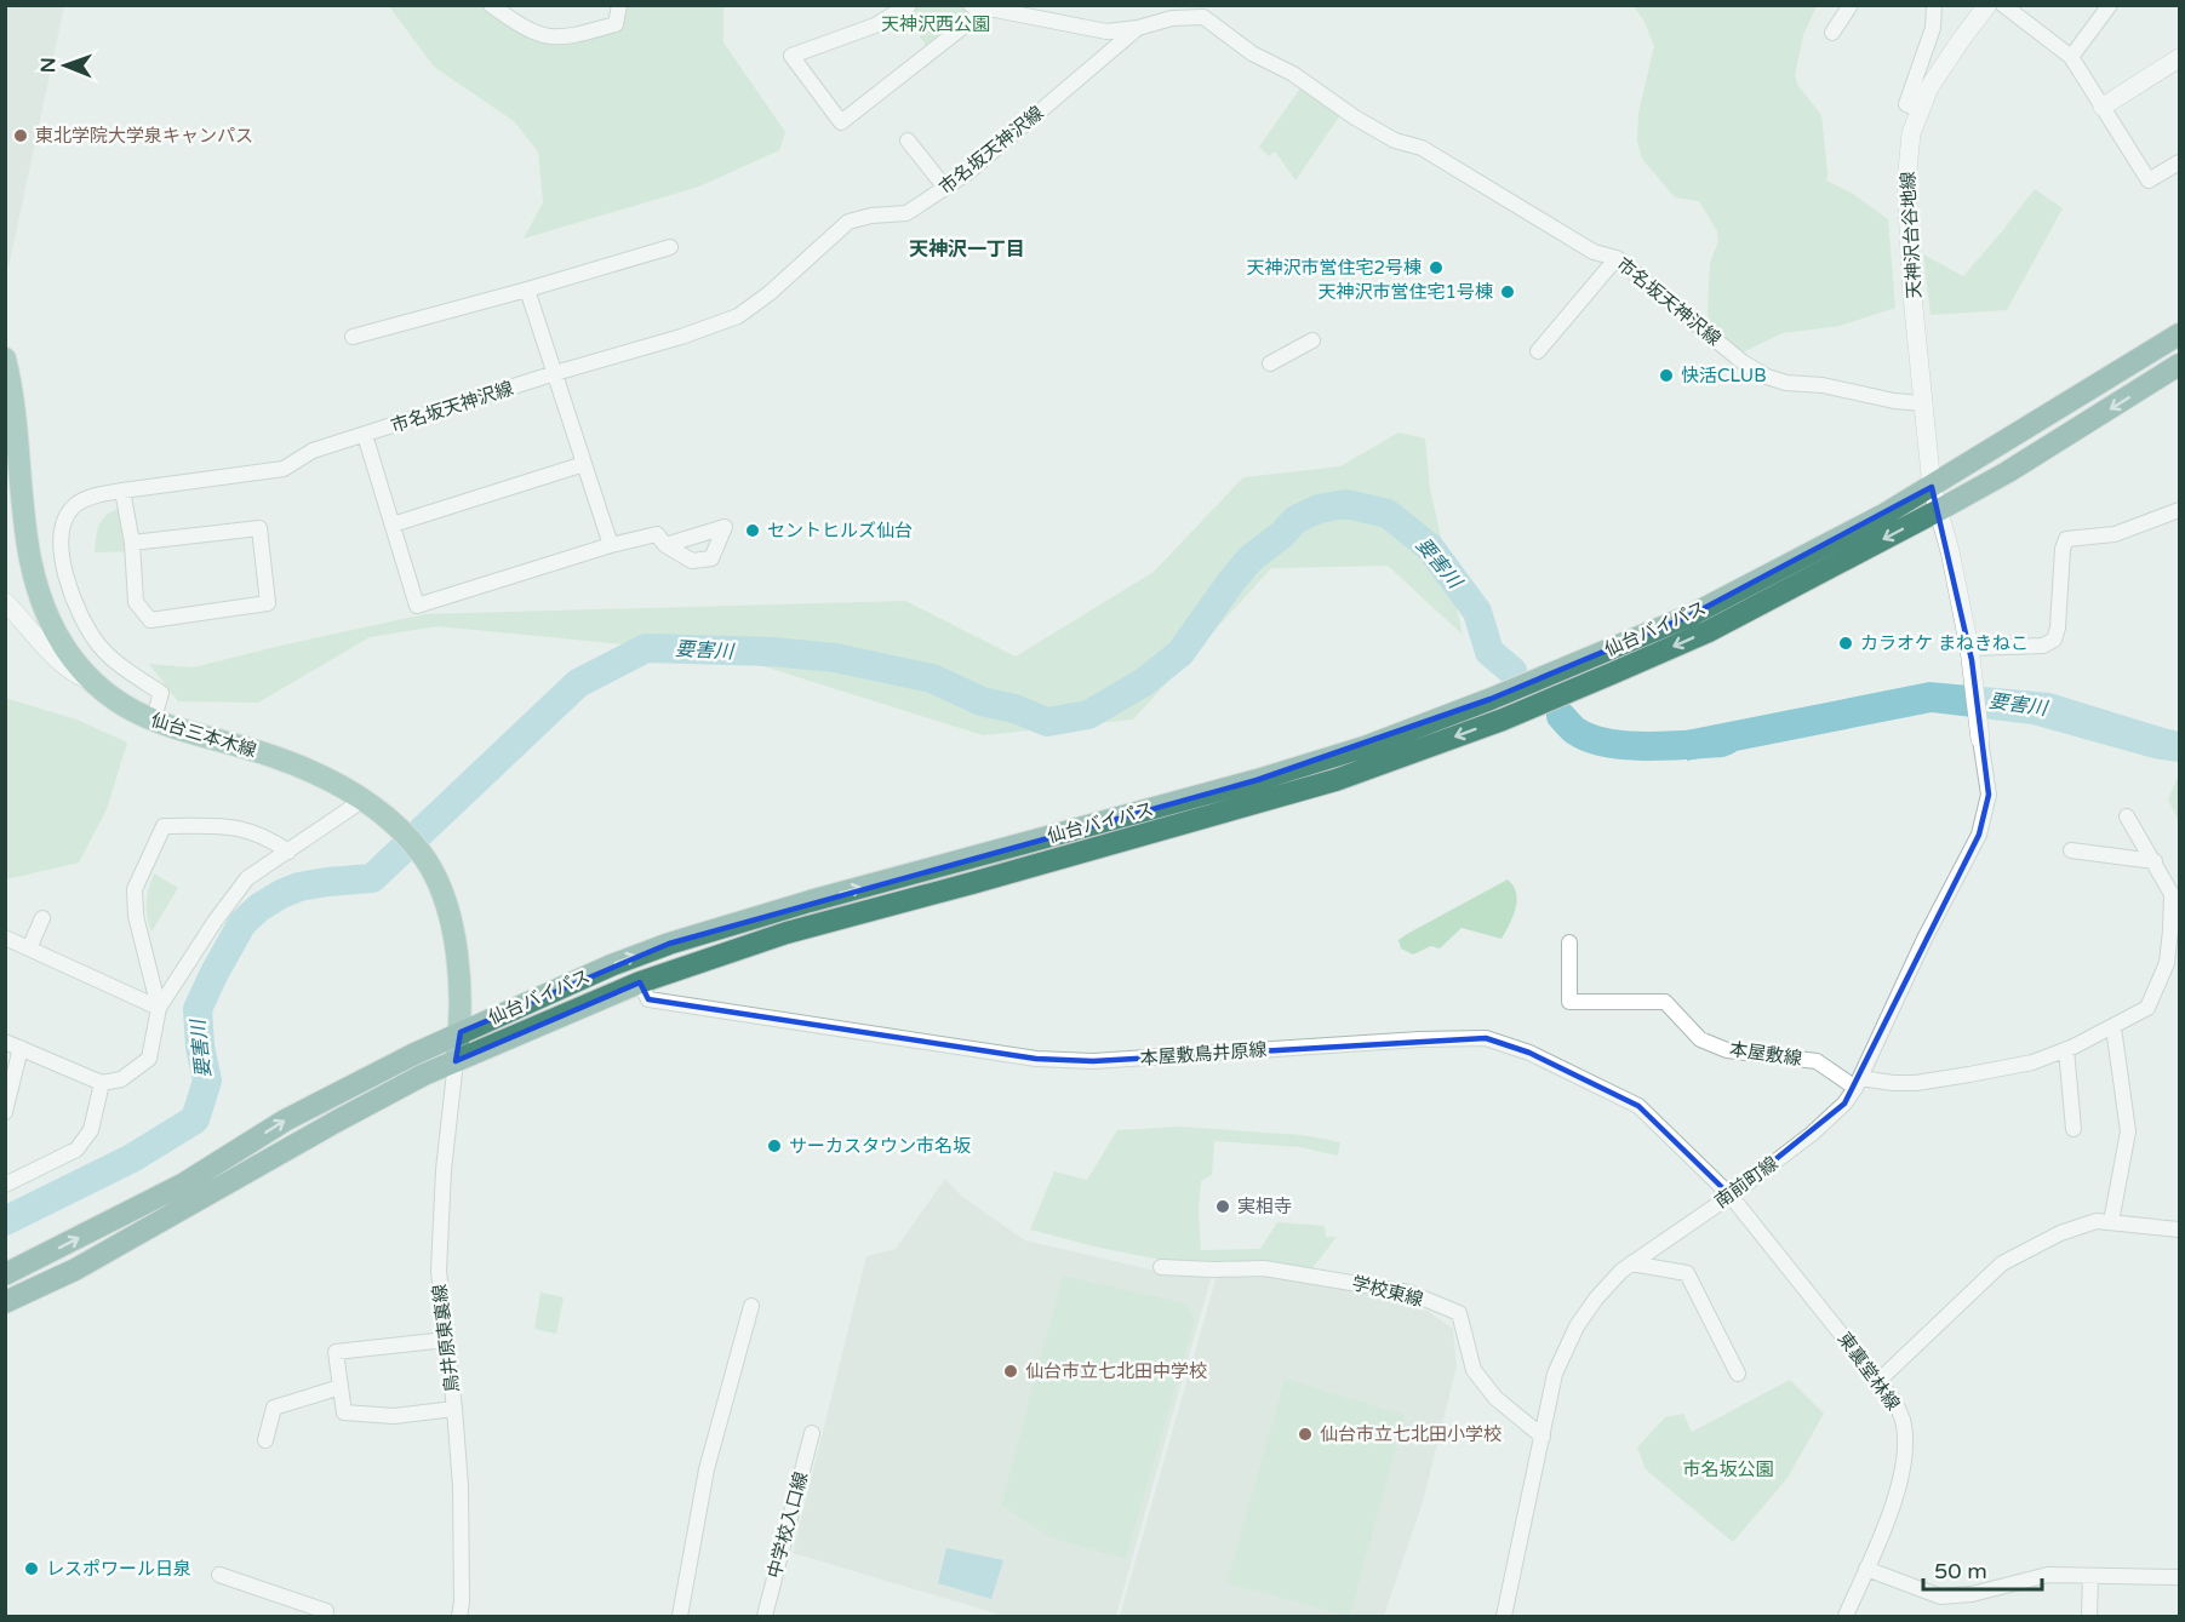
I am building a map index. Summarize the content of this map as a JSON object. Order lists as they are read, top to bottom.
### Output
{
  "streets": {
    "highway": ["仙台バイパス"],
    "main road": ["仙台三本木線"],
    "street": [
      "市名坂天神沢線",
      "天神沢台谷地線",
      "本屋敷鳥井原線",
      "本屋敷線",
      "南前町線",
      "学校東線",
      "鳥井原東裏線",
      "東裏堂林線",
      "中学校入口線"
    ]
  },
  "crossings": [
    ["市名坂天神沢線", "天神沢台谷地線"],
    ["市名坂天神沢線", "仙台三本木線"],
    ["天神沢台谷地線", "仙台バイパス"],
    ["天神沢台谷地線", "南前町線"],
    ["仙台バイパス", "仙台三本木線"],
    ["仙台バイパス", "本屋敷鳥井原線"],
    ["仙台バイパス", "鳥井原東裏線"],
    ["仙台三本木線", "鳥井原東裏線"],
    ["本屋敷鳥井原線", "南前町線"],
    ["本屋敷鳥井原線", "東裏堂林線"],
    ["本屋敷線", "南前町線"],
    ["南前町線", "学校東線"],
    ["南前町線", "東裏堂林線"]
  ],
  "districts": ["天神沢一丁目"],
  "water": ["要害川"],
  "parks": ["天神沢西公園", "市名坂公園"],
  "places": [
    "東北学院大学泉キャンパス",
    "天神沢市営住宅2号棟",
    "天神沢市営住宅1号棟",
    "快活CLUB",
    "セントヒルズ仙台",
    "カラオケ まねきねこ",
    "サーカスタウン市名坂",
    "実相寺",
    "仙台市立七北田中学校",
    "仙台市立七北田小学校",
    "レスポワール日泉"
  ],
  "scale_bar": "50 m",
  "north": "left"
}
